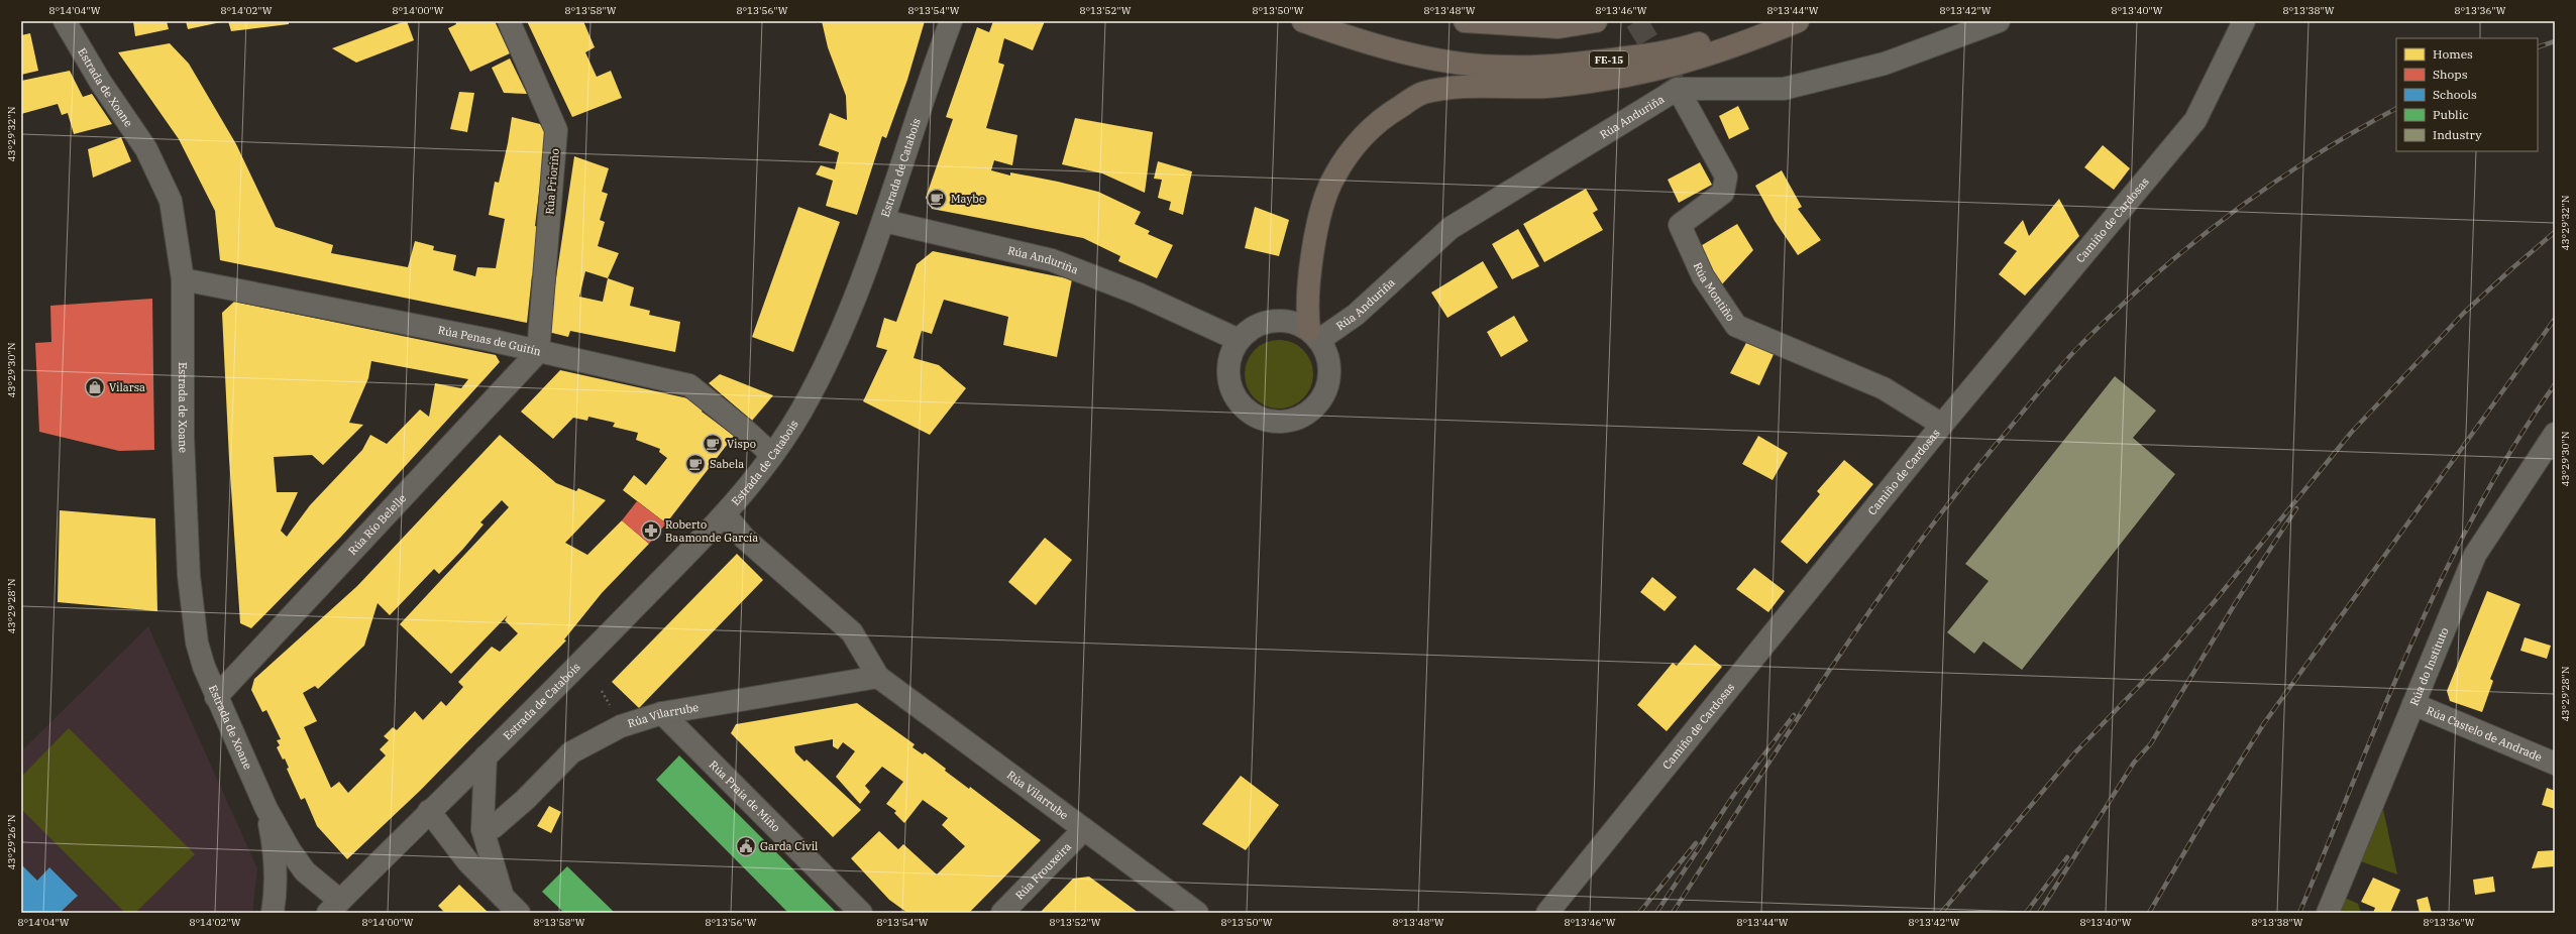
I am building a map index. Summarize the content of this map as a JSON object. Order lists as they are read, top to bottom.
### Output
{
  "streets": {
    "highway": ["FE-15"],
    "street": [
      "Estrada de Xoane",
      "Rúa Anduriña",
      "Estrada de Catabois",
      "Rúa Prioriño",
      "Camiño de Cardosas",
      "Rúa Montiño",
      "Rúa Penas de Guitín",
      "Rúa Río Belelle",
      "Rúa do Instituto",
      "Rúa Vilarrube",
      "Rúa Castelo de Andrade",
      "Rúa Praia de Miño",
      "Rúa Frouxeira"
    ]
  },
  "crossings": [
    ["Estrada de Xoane", "Rúa Penas de Guitín"],
    ["Estrada de Xoane", "Rúa Río Belelle"],
    ["Rúa Anduriña", "Estrada de Catabois"],
    ["Rúa Anduriña", "Rúa Montiño"],
    ["Estrada de Catabois", "Rúa Penas de Guitín"],
    ["Estrada de Catabois", "Rúa Vilarrube"],
    ["Rúa Prioriño", "Rúa Penas de Guitín"],
    ["Rúa Prioriño", "Rúa Río Belelle"],
    ["Camiño de Cardosas", "Rúa Montiño"],
    ["Rúa Penas de Guitín", "Rúa Río Belelle"],
    ["Rúa do Instituto", "Rúa Castelo de Andrade"],
    ["Rúa Vilarrube", "Rúa Praia de Miño"],
    ["Rúa Vilarrube", "Rúa Frouxeira"]
  ],
  "places": {
    "cafe": ["Maybe", "Vispo", "Sabela"],
    "shop": ["Vilarsa"],
    "pharmacy": ["Roberto Baamonde García"],
    "public building": ["Garda Civil"]
  },
  "legend": [
    "Homes",
    "Shops",
    "Schools",
    "Public",
    "Industry"
  ],
  "coordinates": [
    "8°14'04\"W",
    "8°14'02\"W",
    "8°14'00\"W",
    "8°13'58\"W",
    "8°13'56\"W",
    "8°13'54\"W",
    "8°13'52\"W",
    "8°13'50\"W",
    "8°13'48\"W",
    "8°13'46\"W",
    "8°13'44\"W",
    "8°13'42\"W",
    "8°13'40\"W",
    "8°13'38\"W",
    "8°13'36\"W",
    "43°29'32\"N",
    "43°29'30\"N",
    "43°29'28\"N",
    "43°29'26\"N"
  ]
}
